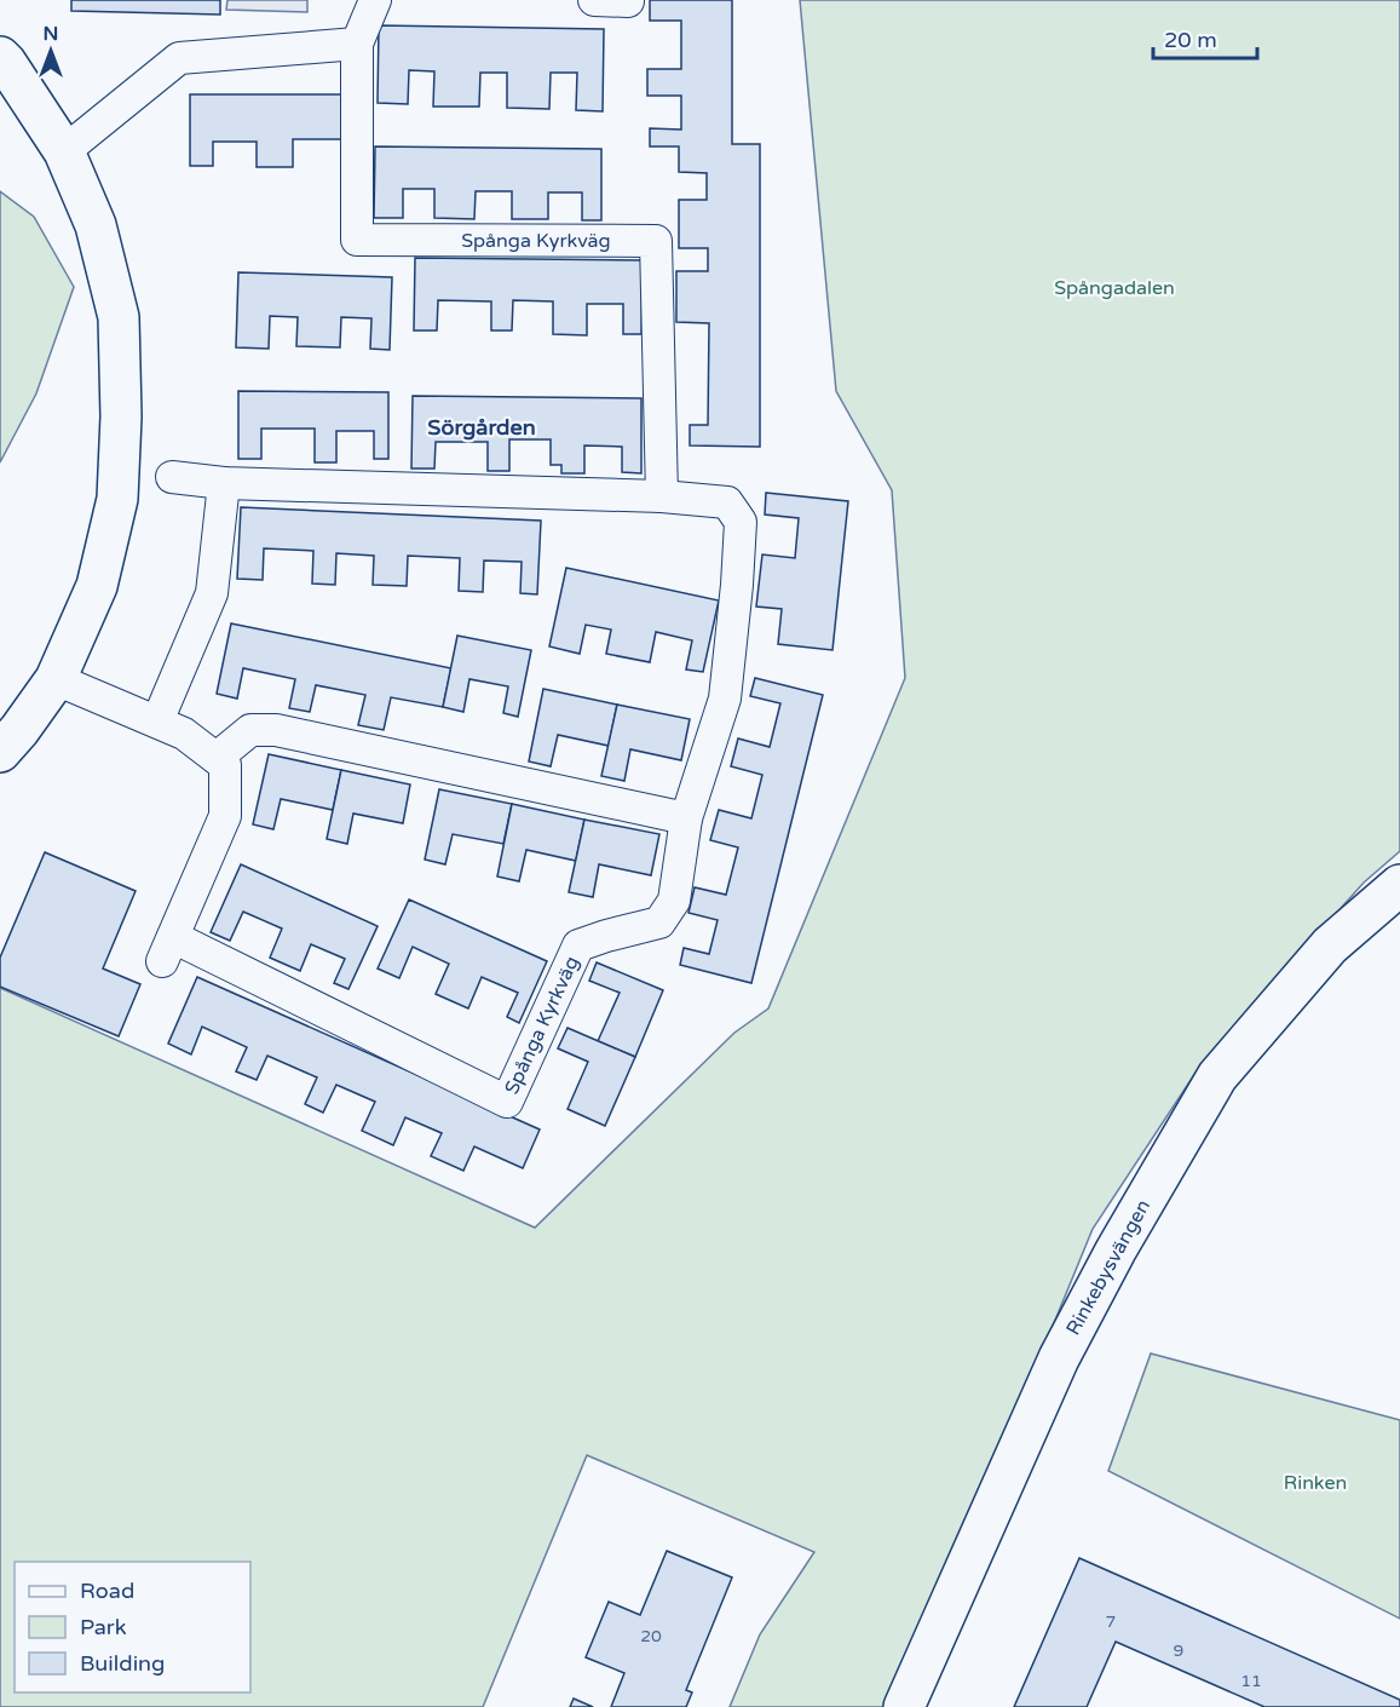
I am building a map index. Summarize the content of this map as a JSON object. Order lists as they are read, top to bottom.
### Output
{
  "streets": {
    "street": ["Spånga Kyrkväg", "Rinkebysvängen"]
  },
  "districts": ["Sörgården"],
  "parks": ["Spångadalen", "Rinken"],
  "house_numbers": [
    "7",
    "20",
    "9",
    "11"
  ],
  "legend": ["Road", "Park", "Building"],
  "scale_bar": "20 m",
  "north": "top"
}
